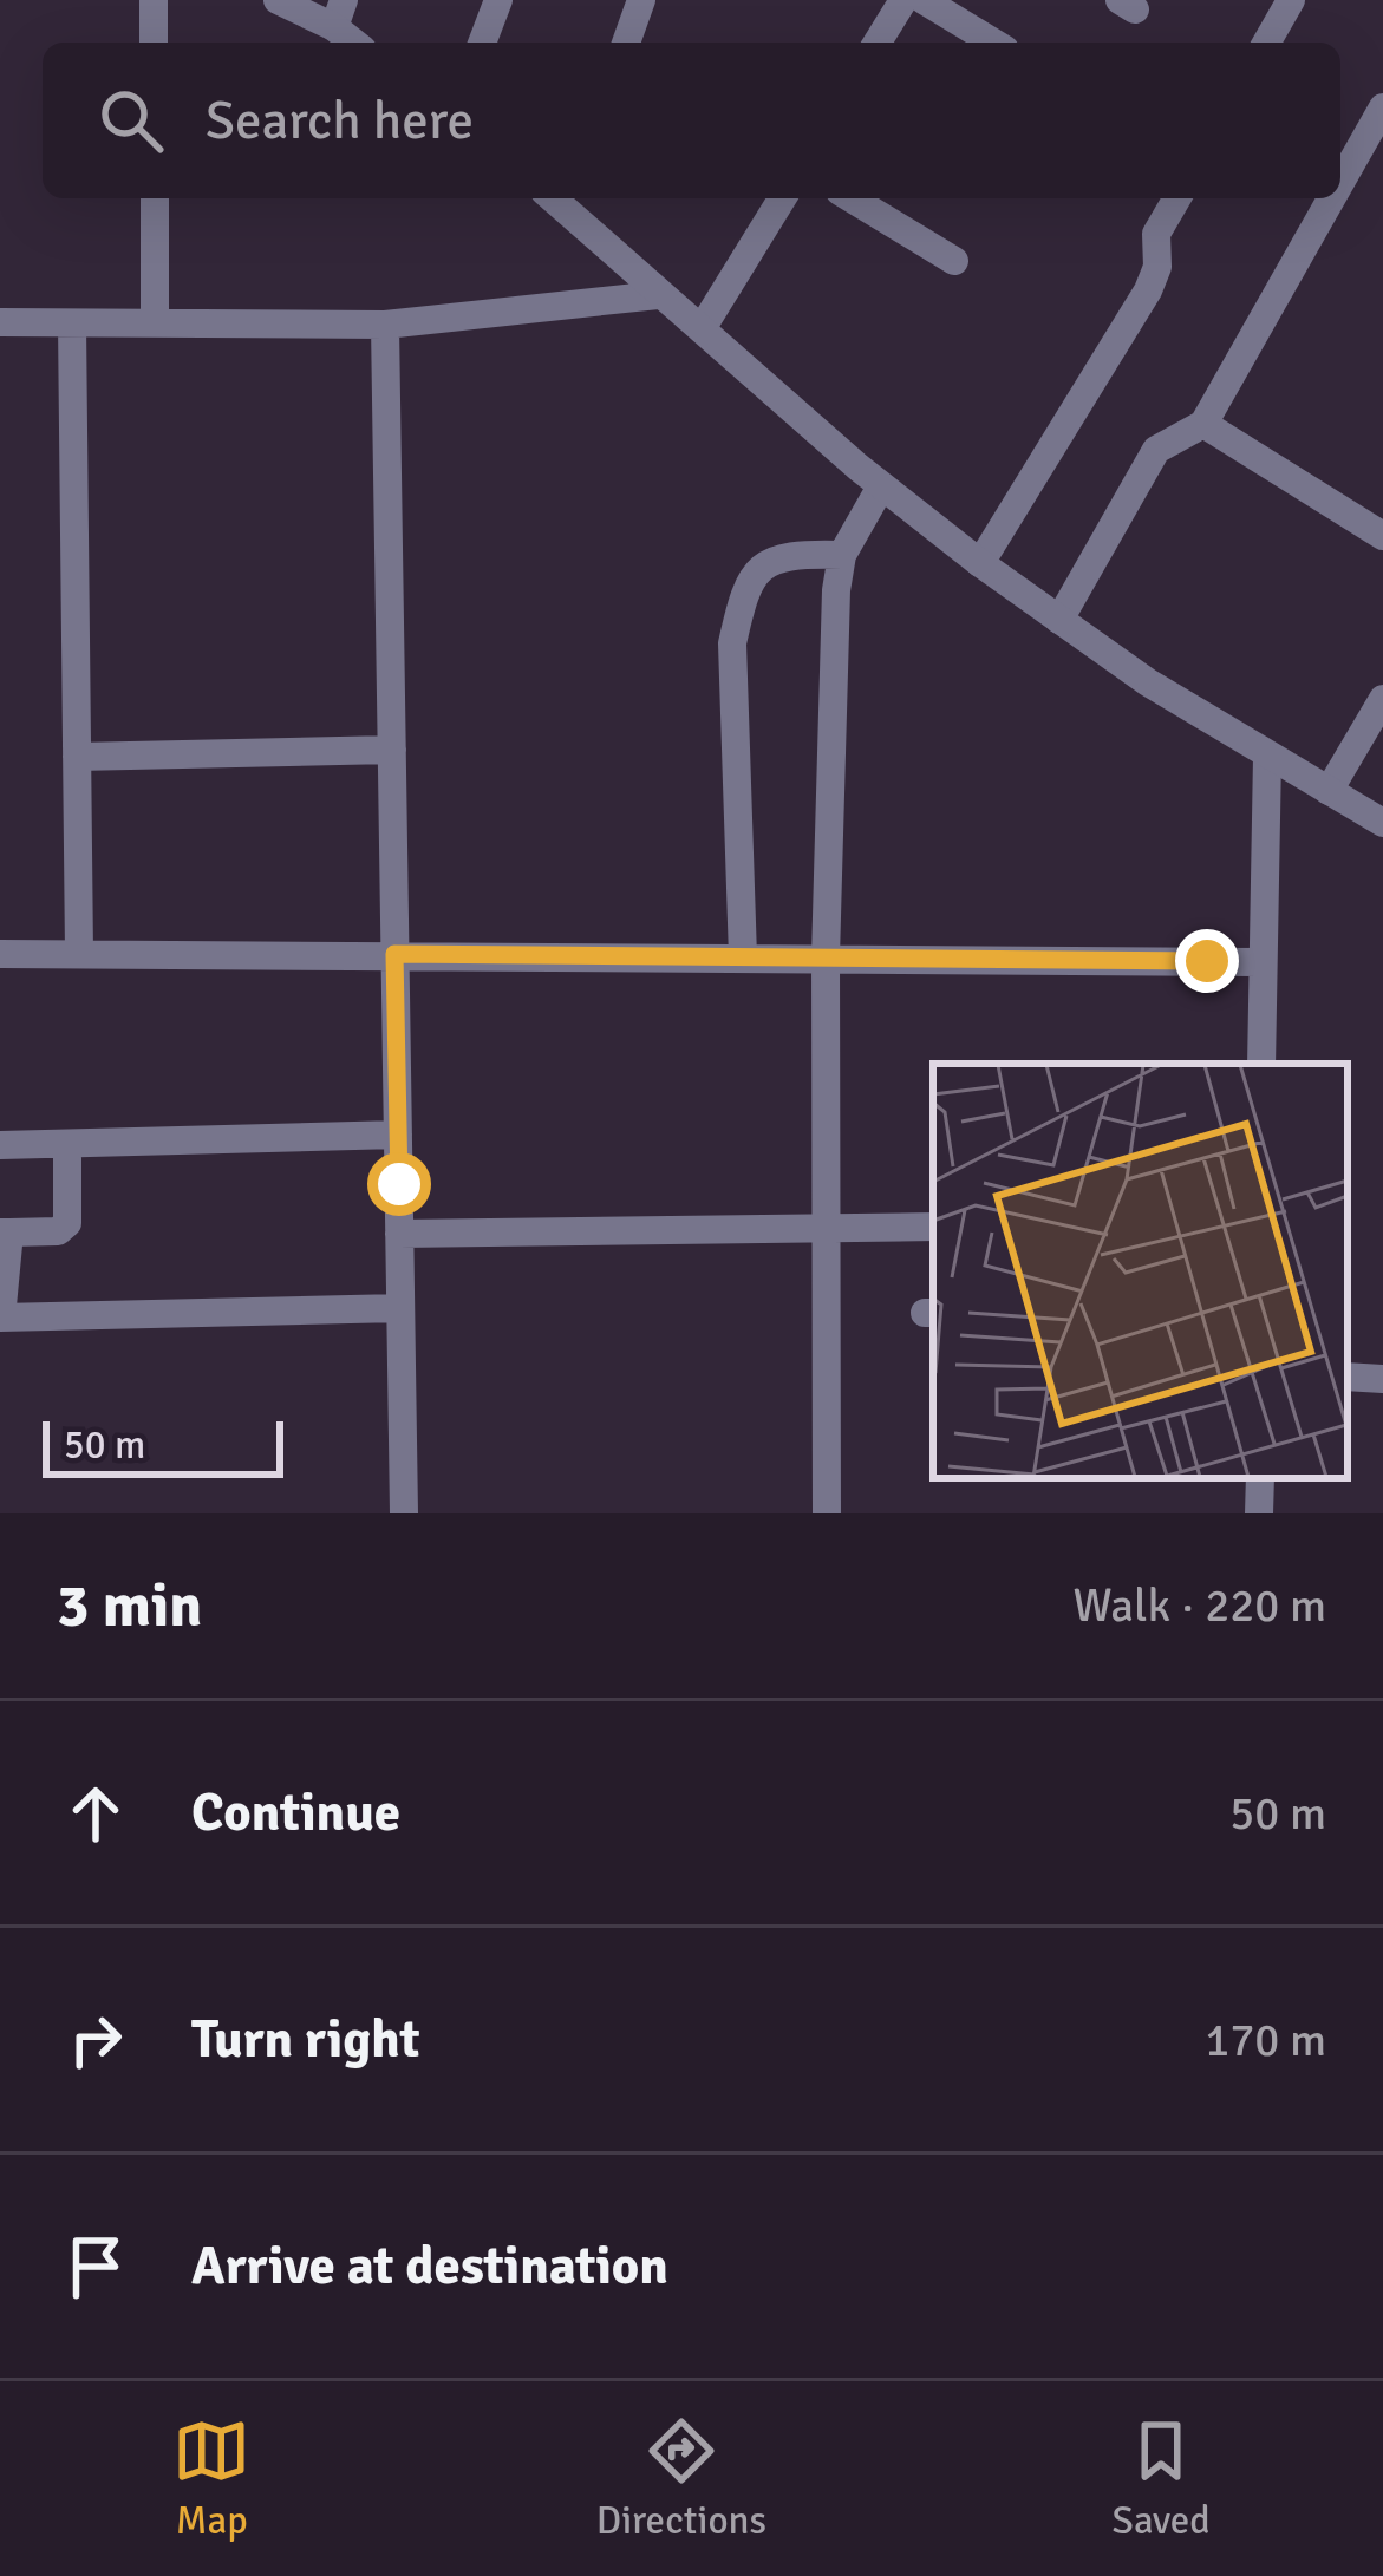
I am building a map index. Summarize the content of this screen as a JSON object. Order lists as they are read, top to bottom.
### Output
{
  "scale_bar": "50 m",
  "page": {
    "search": "Search here",
    "scale": "50 m",
    "heading": ["3 min", "Walk · 220 m"],
    "list": [
      ["Continue", "50 m"],
      ["Turn right", "170 m"],
      "Arrive at destination"
    ],
    "nav": ["Map", "Directions", "Saved"]
  }
}
